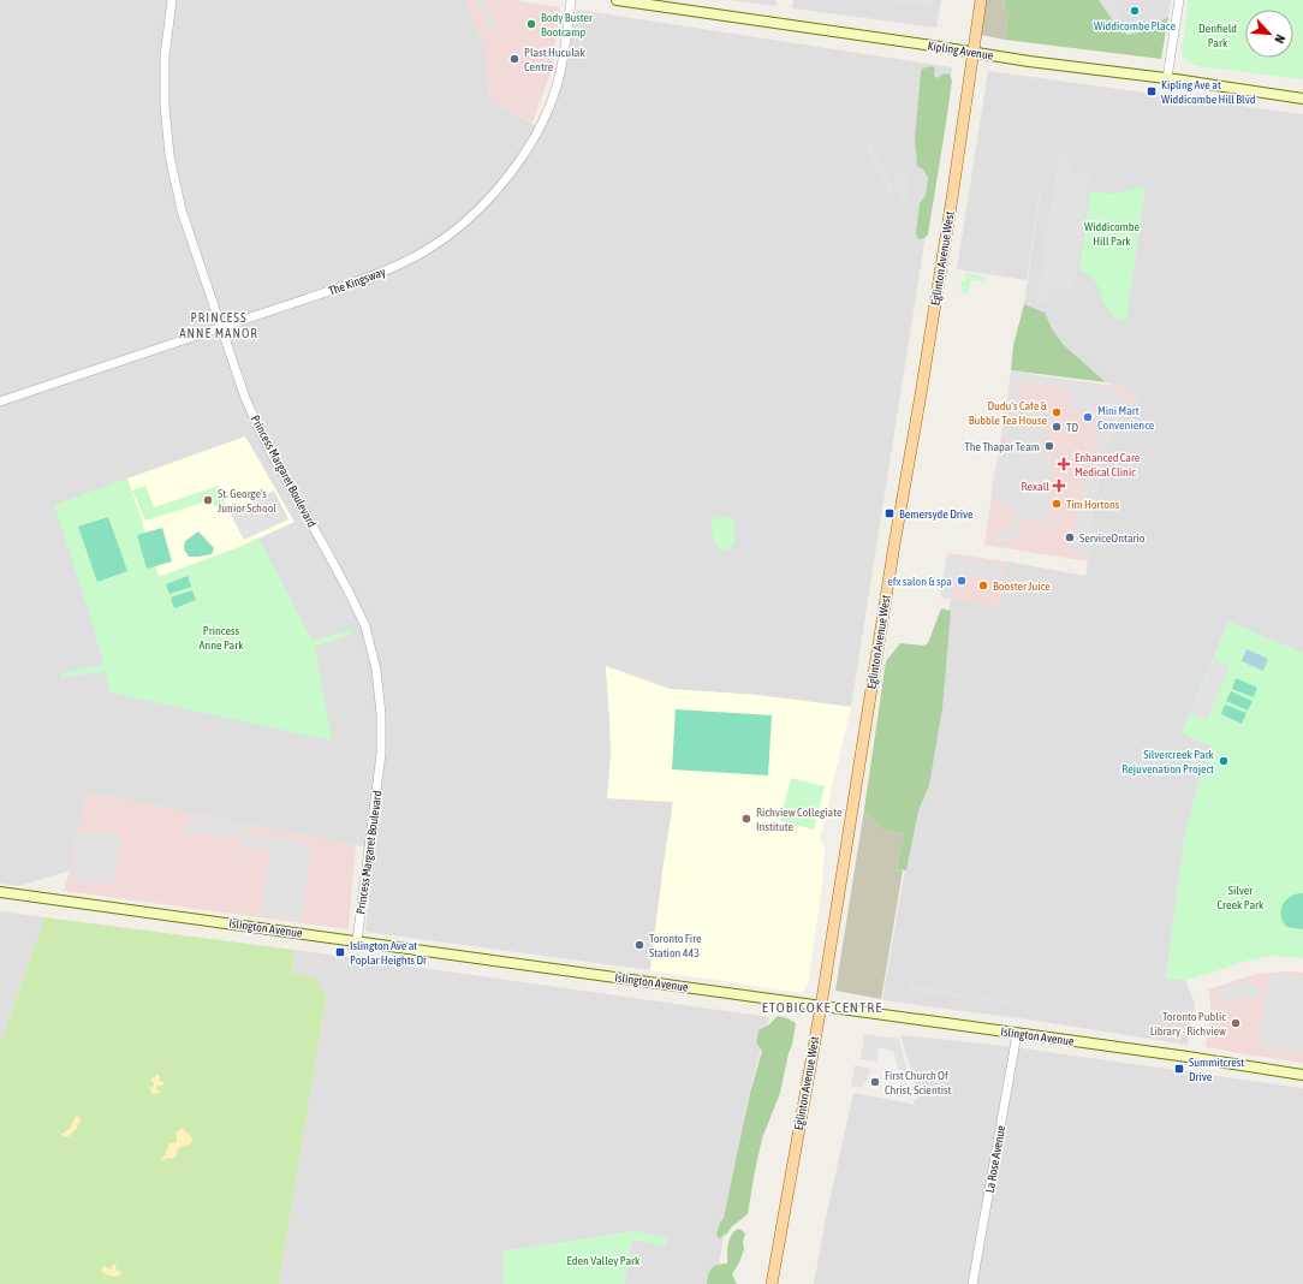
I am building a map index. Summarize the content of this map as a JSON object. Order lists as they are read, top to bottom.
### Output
{
  "streets": {
    "main road": ["Kipling Avenue", "Eglinton Avenue West", "Islington Avenue"],
    "street": ["The Kingsway", "Princess Margaret Boulevard", "La Rose Avenue"]
  },
  "crossings": [
    ["Kipling Avenue", "Eglinton Avenue West"],
    ["Eglinton Avenue West", "Islington Avenue"],
    ["The Kingsway", "Princess Margaret Boulevard"],
    ["Princess Margaret Boulevard", "Islington Avenue"],
    ["Islington Avenue", "La Rose Avenue"]
  ],
  "districts": ["PRINCESS ANNE MANOR", "ETOBICOKE CENTRE"],
  "parks": [
    "Denfield Park",
    "Widdicombe Hill Park",
    "Princess Anne Park",
    "Silver Creek Park",
    "Eden Valley Park"
  ],
  "places": {
    "other": [
      "Widdicombe Place",
      "Body Buster Bootcamp",
      "Plast Huculak Centre",
      "Dudu’s Cafe & Bubble Tea House",
      "Mini Mart Convenience",
      "TD",
      "The Thapar Team",
      "St. George's Junior School",
      "Tim Hortons",
      "ServiceOntario",
      "efx salon & spa",
      "Booster Juice",
      "Silvercreek Park Rejuvenation Project",
      "Richview Collegiate Institute",
      "Toronto Fire Station 443",
      "Toronto Public Library - Richview",
      "First Church Of Christ, Scientist"
    ],
    "transit": [
      "Kipling Ave at Widdicombe Hill Blvd",
      "Bemersyde Drive",
      "Islington Ave at Poplar Heights Dr",
      "Summitcrest Drive"
    ],
    "health": ["Enhanced Care Medical Clinic", "Rexall"]
  },
  "north": "bottom right"
}
